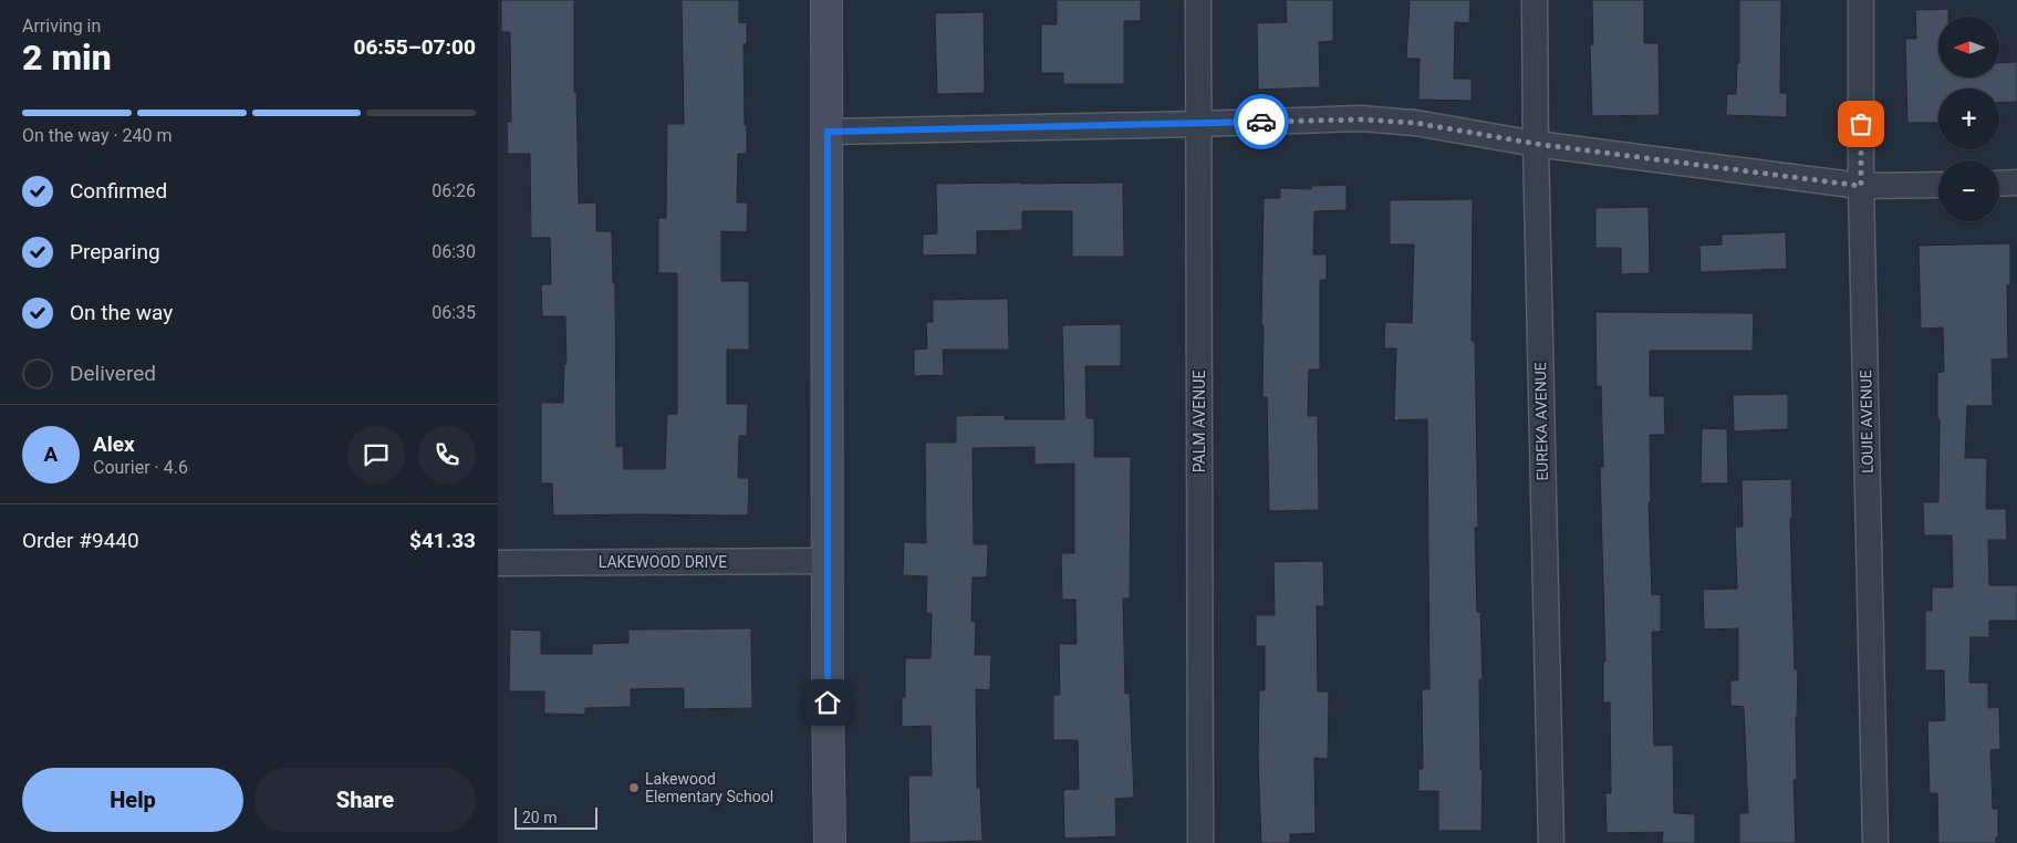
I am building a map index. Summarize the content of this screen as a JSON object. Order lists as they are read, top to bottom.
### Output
{
  "streets": {
    "street": [
      "PALM AVENUE",
      "EUREKA AVENUE",
      "LOUIE AVENUE",
      "LAKEWOOD DRIVE"
    ]
  },
  "places": ["Lakewood Elementary School"],
  "scale_bar": "20 m",
  "north": "left",
  "page": {
    "heading": ["2 min", "Arriving in", "06:55–07:00"],
    "panel": [
      "Alex",
      "Courier · 4.6",
      "Order #9440",
      "$41.33"
    ],
    "map_buttons": ["+", "−"],
    "bar": "On the way · 240 m",
    "list": [
      ["Confirmed", "06:26"],
      ["Preparing", "06:30"],
      ["On the way", "06:35"],
      "Delivered"
    ],
    "round": "A",
    "buttons": ["Help", "Share"],
    "scale": "20 m"
  }
}
